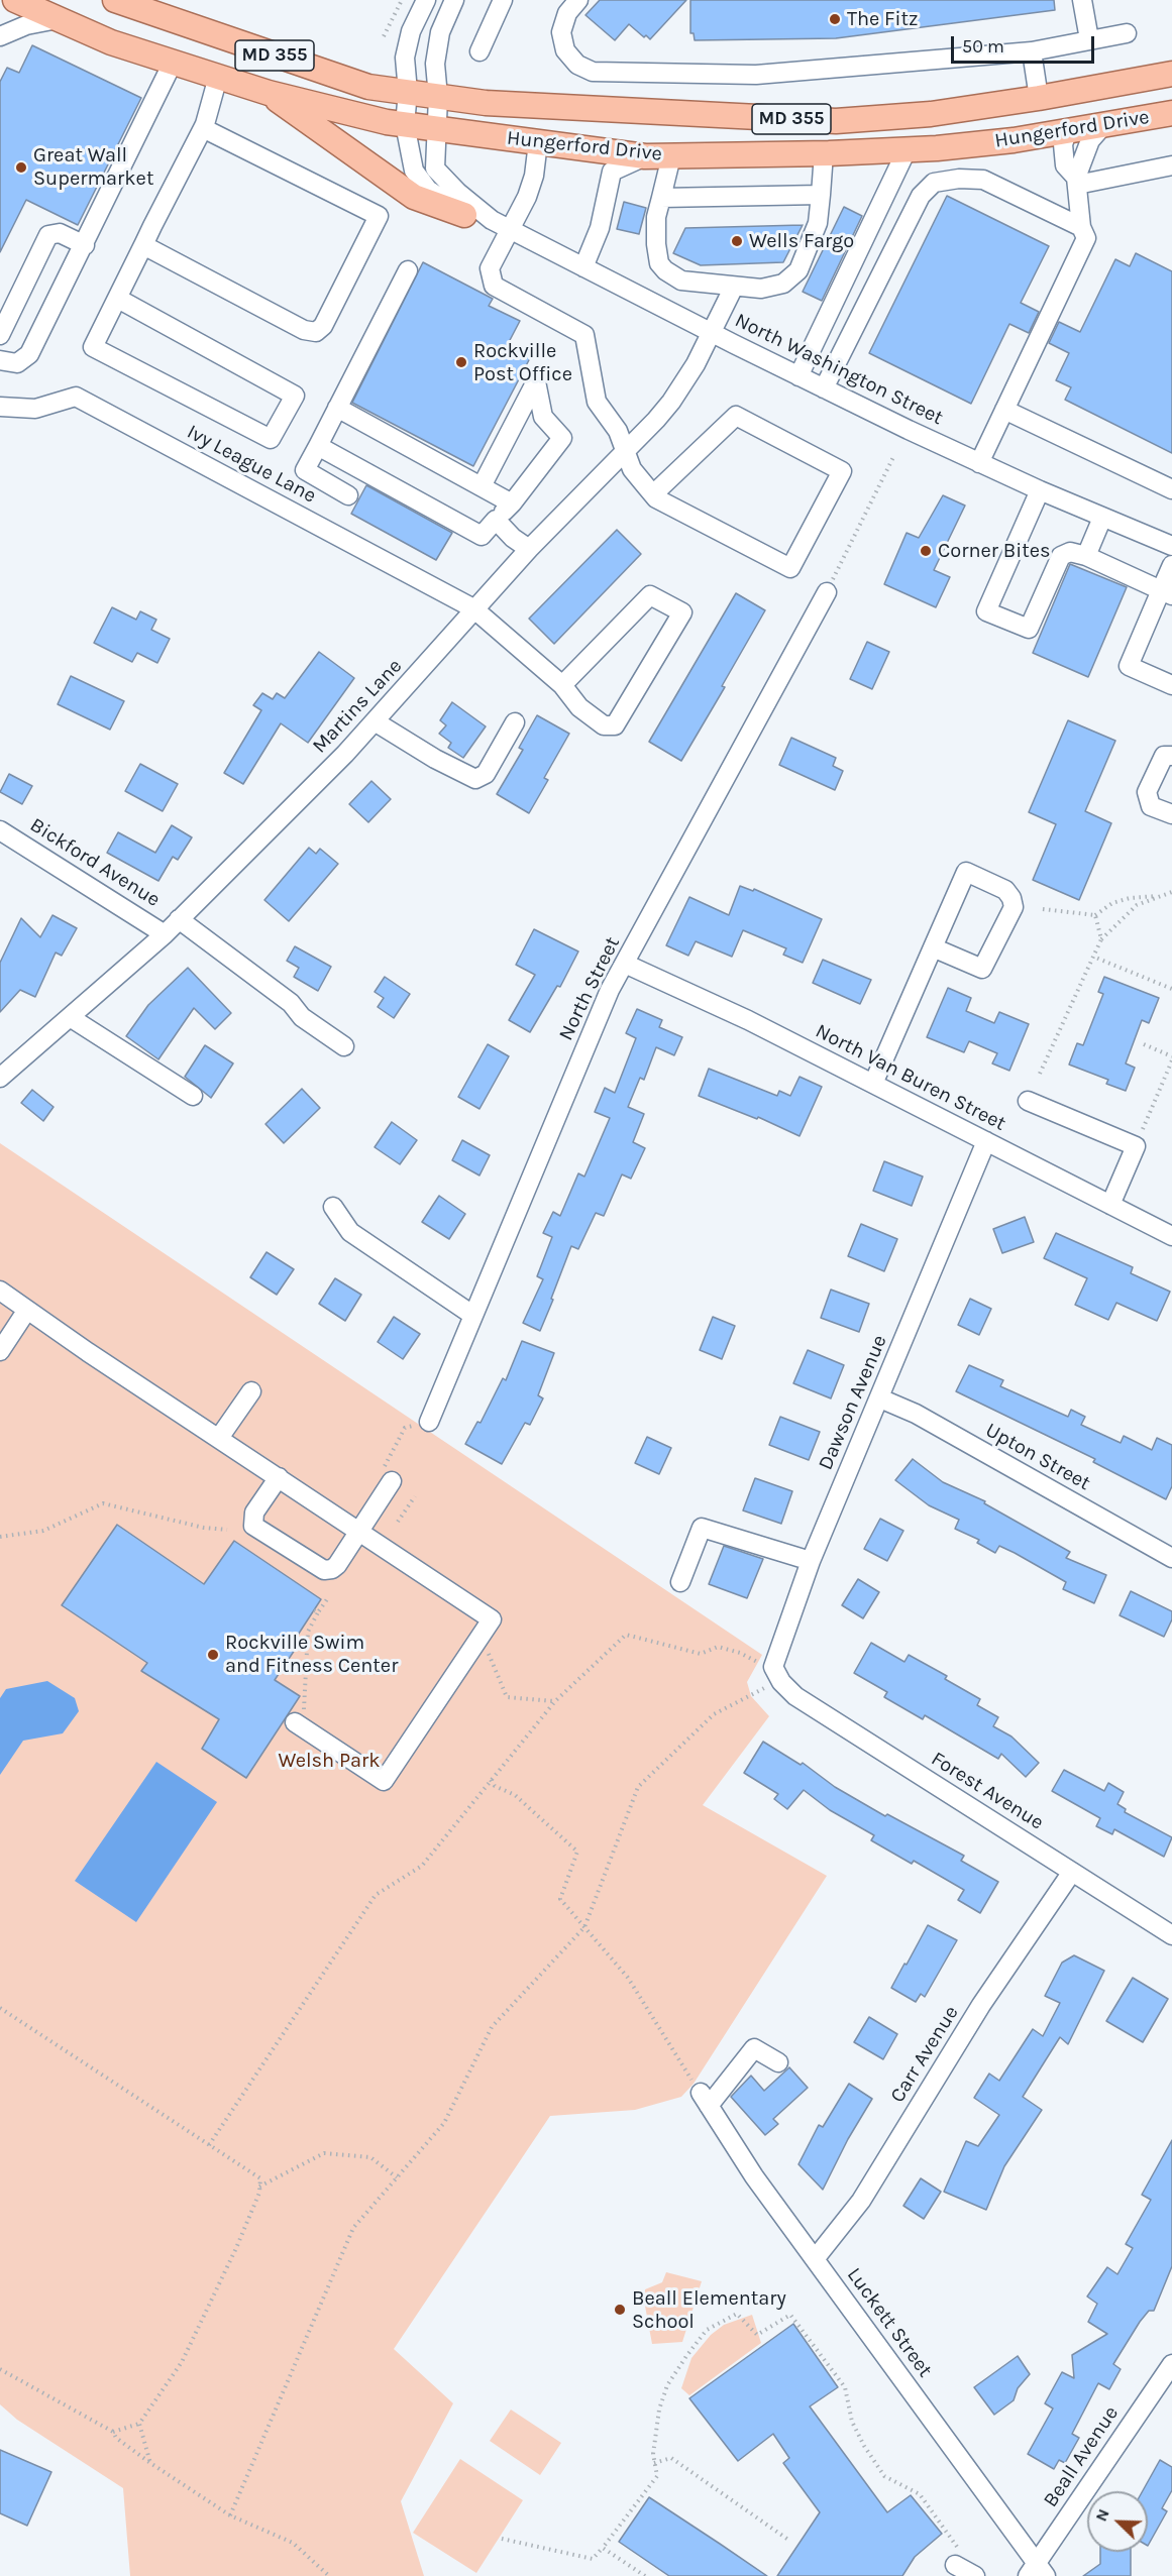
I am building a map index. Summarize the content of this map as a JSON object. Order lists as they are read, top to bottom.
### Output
{
  "streets": {
    "main road": ["MD 355", "Hungerford Drive"],
    "street": [
      "North Washington Street",
      "Ivy League Lane",
      "Martins Lane",
      "Bickford Avenue",
      "North Street",
      "North Van Buren Street",
      "Dawson Avenue",
      "Upton Street",
      "Forest Avenue",
      "Carr Avenue",
      "Luckett Street",
      "Beall Avenue"
    ]
  },
  "crossings": [
    ["Hungerford Drive", "North Washington Street"],
    ["North Washington Street", "Martins Lane"],
    ["Ivy League Lane", "Martins Lane"],
    ["Martins Lane", "Bickford Avenue"],
    ["North Street", "North Van Buren Street"],
    ["North Van Buren Street", "Dawson Avenue"],
    ["Dawson Avenue", "Upton Street"],
    ["Dawson Avenue", "Forest Avenue"],
    ["Forest Avenue", "Carr Avenue"],
    ["Carr Avenue", "Luckett Street"],
    ["Luckett Street", "Beall Avenue"]
  ],
  "parks": ["Welsh Park"],
  "places": [
    "The Fitz",
    "Great Wall Supermarket",
    "Wells Fargo",
    "Rockville Post Office",
    "Corner Bites",
    "Rockville Swim and Fitness Center",
    "Beall Elementary School"
  ],
  "scale_bar": "50 m",
  "north": "top left"
}
